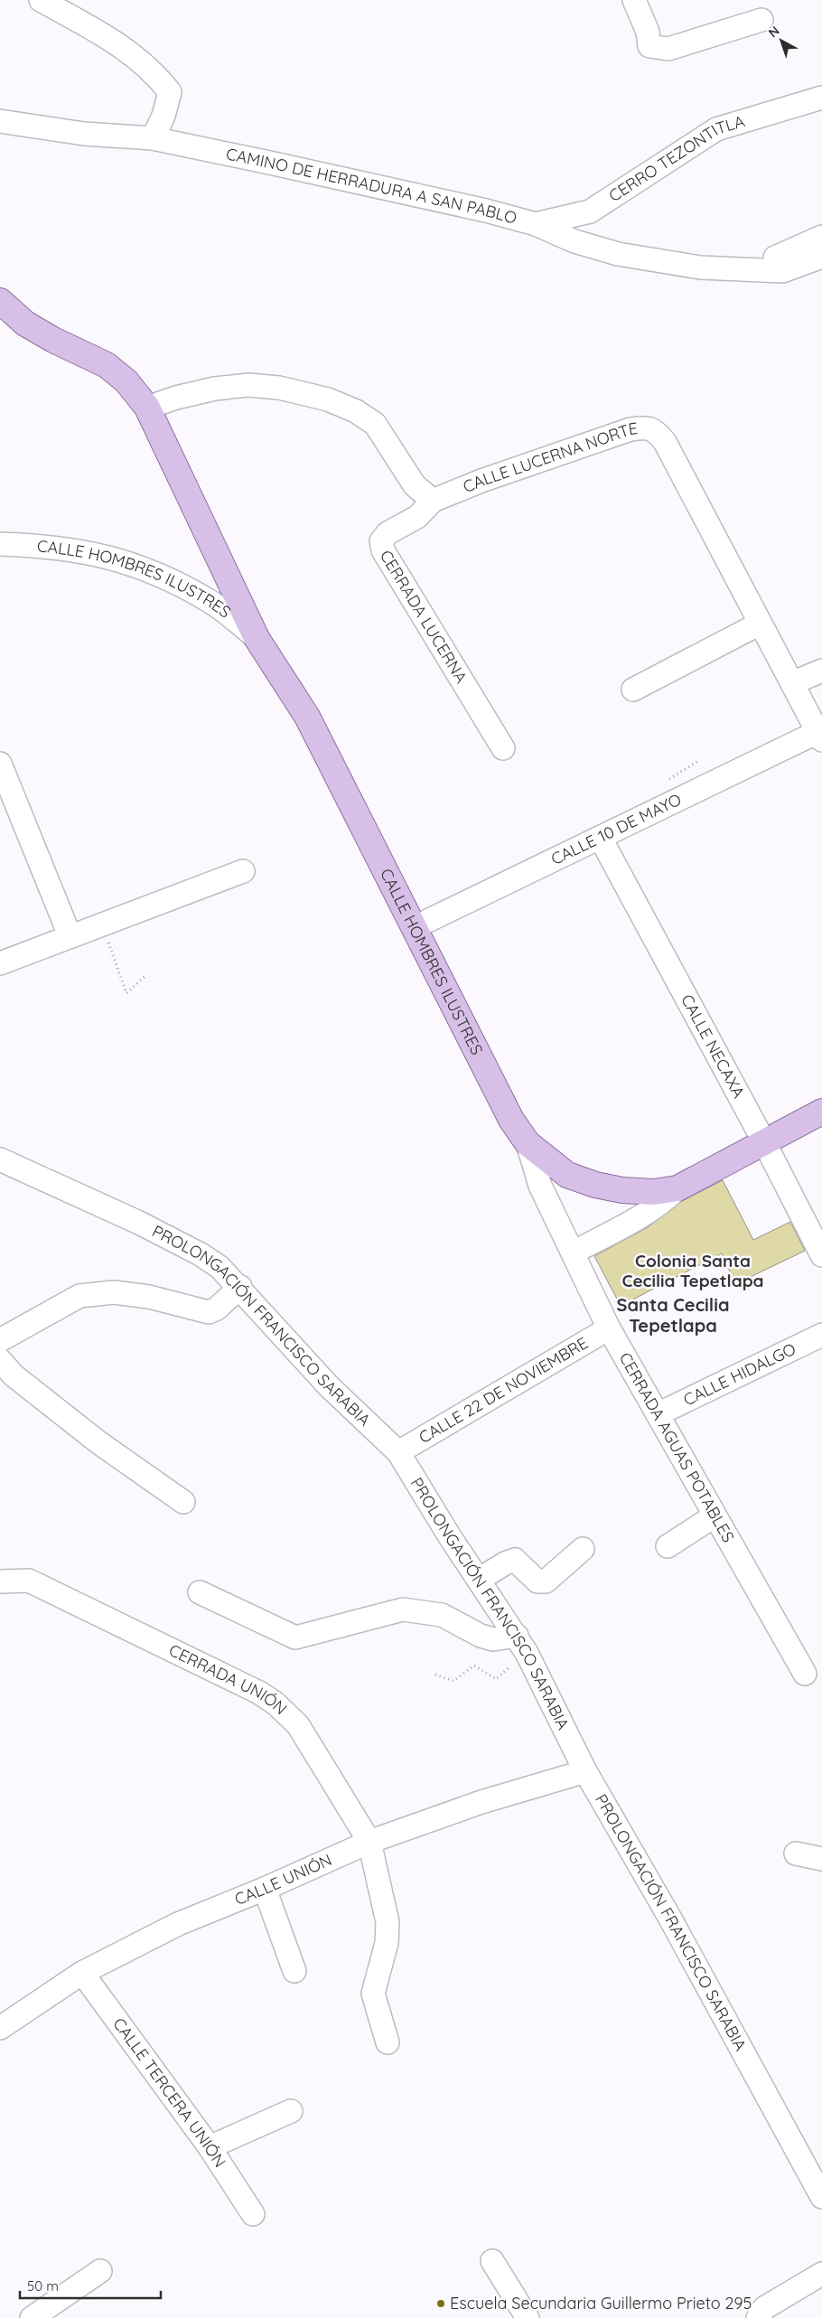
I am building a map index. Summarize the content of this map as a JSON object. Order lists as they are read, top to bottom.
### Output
{
  "streets": {
    "main road": ["CALLE HOMBRES ILUSTRES"],
    "street": [
      "CERRO TEZONTITLA",
      "CAMINO DE HERRADURA A SAN PABLO",
      "CALLE LUCERNA NORTE",
      "CERRADA LUCERNA",
      "CALLE 10 DE MAYO",
      "CALLE NECAXA",
      "PROLONGACIÓN FRANCISCO SARABIA",
      "CALLE HIDALGO",
      "CALLE 22 DE NOVIEMBRE",
      "CERRADA AGUAS POTABLES",
      "CERRADA UNIÓN",
      "CALLE UNIÓN",
      "CALLE TERCERA UNIÓN"
    ]
  },
  "crossings": [
    ["CERRO TEZONTITLA", "CAMINO DE HERRADURA A SAN PABLO"],
    ["CALLE LUCERNA NORTE", "CERRADA LUCERNA"],
    ["CALLE LUCERNA NORTE", "CALLE 10 DE MAYO"],
    ["CALLE HOMBRES ILUSTRES", "CALLE 10 DE MAYO"],
    ["CALLE HOMBRES ILUSTRES", "CALLE NECAXA"],
    ["CALLE HOMBRES ILUSTRES", "CERRADA AGUAS POTABLES"],
    ["CALLE 10 DE MAYO", "CALLE NECAXA"],
    ["PROLONGACIÓN FRANCISCO SARABIA", "CALLE 22 DE NOVIEMBRE"],
    ["PROLONGACIÓN FRANCISCO SARABIA", "CALLE UNIÓN"],
    ["CALLE HIDALGO", "CERRADA AGUAS POTABLES"],
    ["CALLE 22 DE NOVIEMBRE", "CERRADA AGUAS POTABLES"],
    ["CERRADA UNIÓN", "CALLE UNIÓN"],
    ["CALLE UNIÓN", "CALLE TERCERA UNIÓN"]
  ],
  "districts": ["Colonia Santa Cecilia Tepetlapa", "Santa Cecilia Tepetlapa"],
  "places": ["Escuela Secundaria Guillermo Prieto 295"],
  "scale_bar": "50 m",
  "north": "top left"
}
